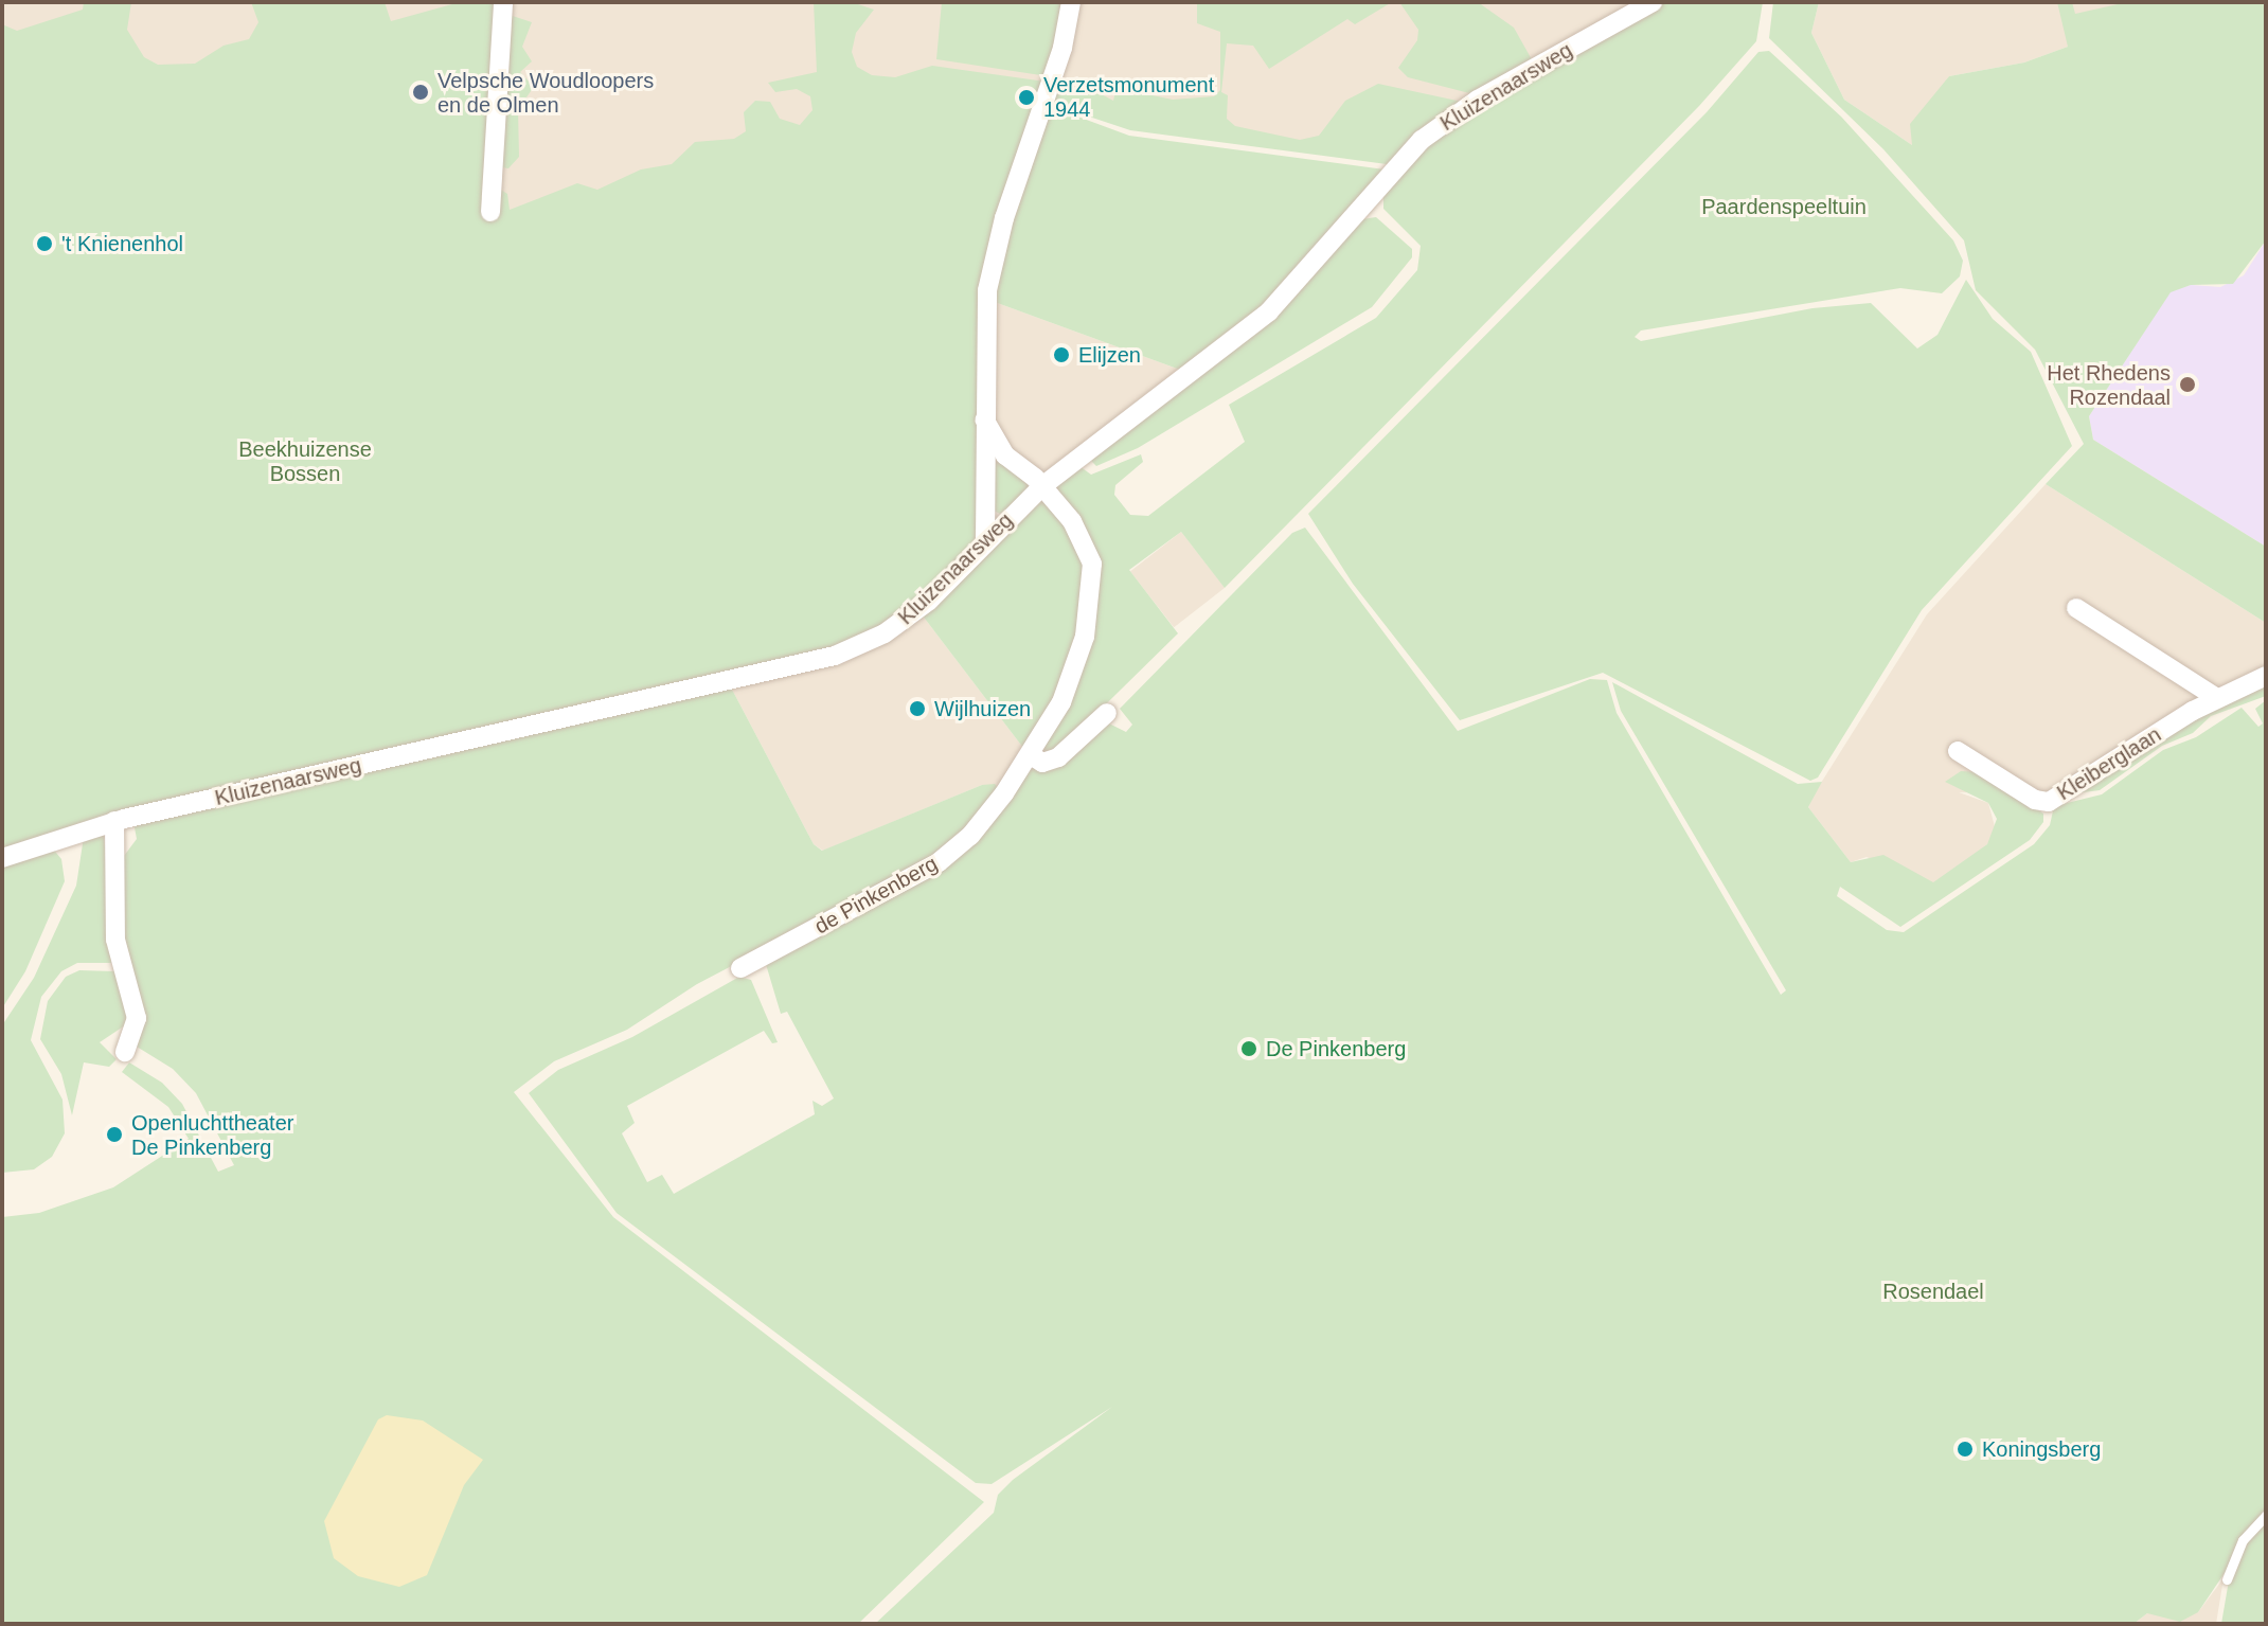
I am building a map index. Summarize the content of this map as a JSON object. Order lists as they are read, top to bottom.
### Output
{
  "streets": {
    "street": ["Kluizenaarsweg", "Kleiberglaan", "de Pinkenberg"]
  },
  "crossings": [
    ["Kluizenaarsweg", "de Pinkenberg"]
  ],
  "parks": ["Paardenspeeltuin", "Beekhuizense Bossen", "Rosendael"],
  "places": [
    "Velpsche Woudloopers en de Olmen",
    "Verzetsmonument 1944",
    "'t Knienenhol",
    "Elijzen",
    "Het Rhedens Rozendaal",
    "Wijlhuizen",
    "De Pinkenberg",
    "Openluchttheater De Pinkenberg",
    "Koningsberg"
  ]
}
